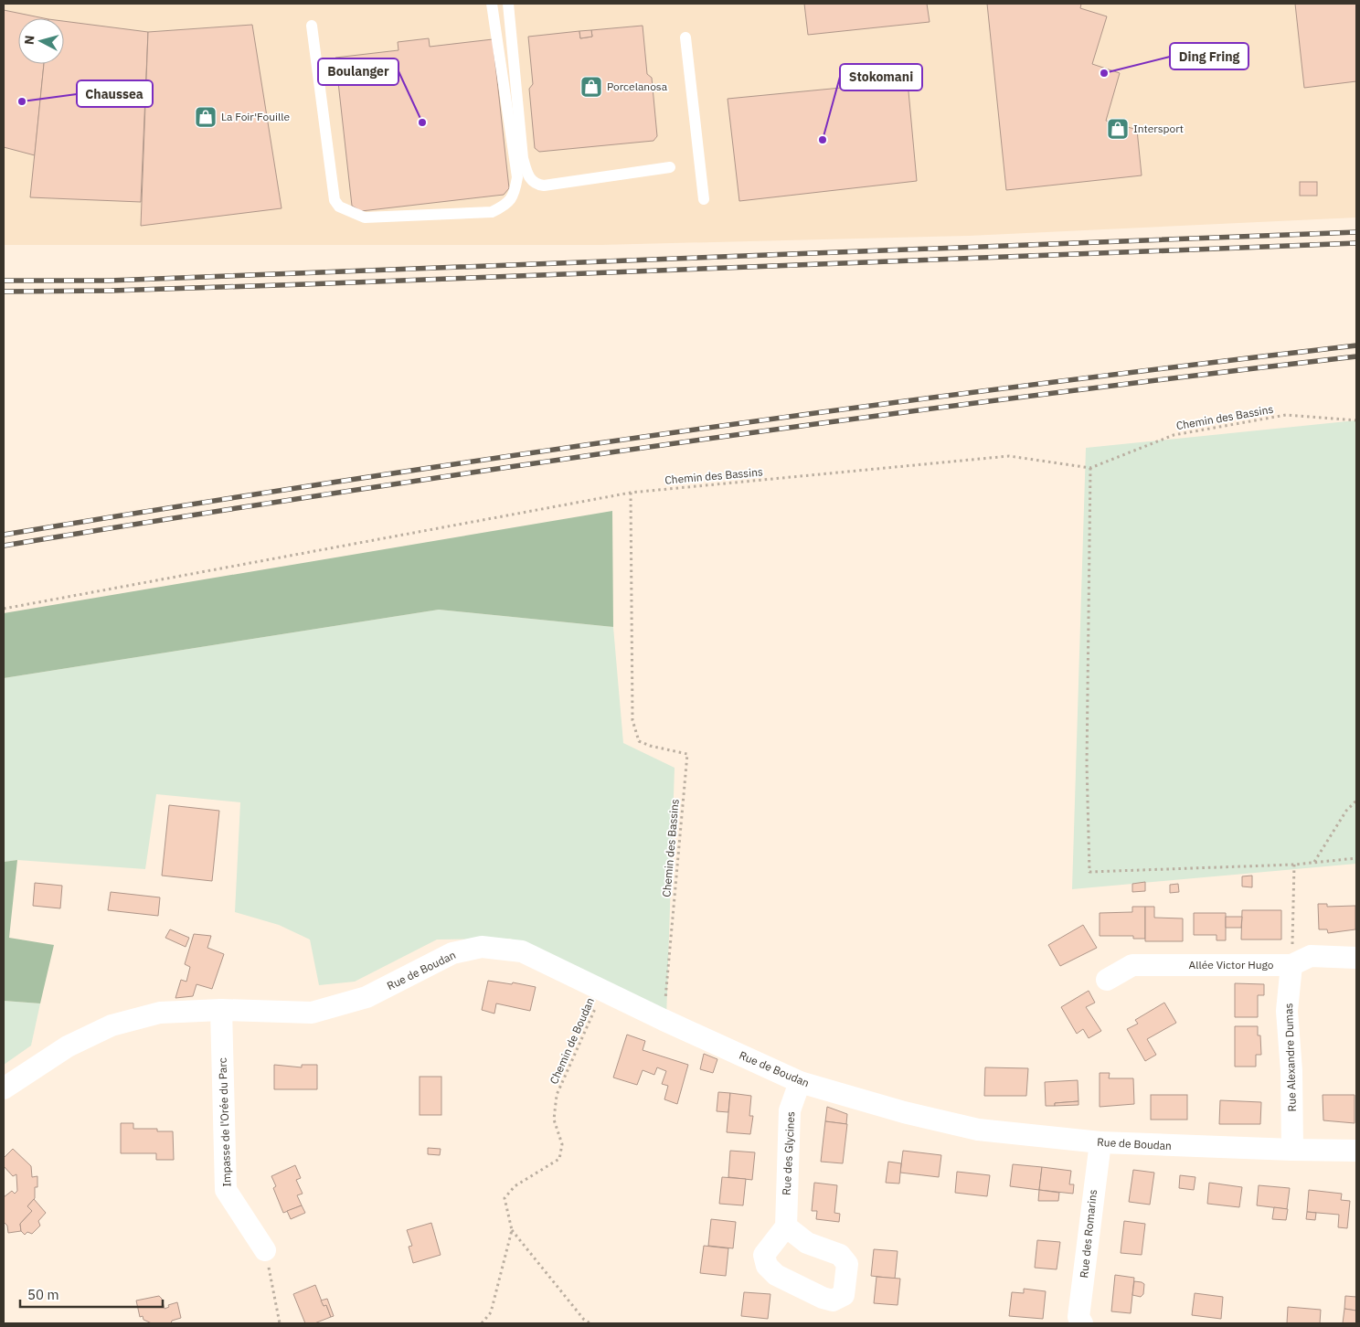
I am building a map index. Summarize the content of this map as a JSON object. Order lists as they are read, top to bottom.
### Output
{
  "streets": {
    "street": [
      "Allée Victor Hugo",
      "Rue de Boudan",
      "Rue Alexandre Dumas",
      "Impasse de l'Orée du Parc",
      "Rue des Glycines",
      "Rue des Romarins"
    ],
    "path": ["Chemin des Bassins", "Chemin de Boudan"]
  },
  "crossings": [
    ["Chemin des Bassins", "Rue de Boudan"],
    ["Allée Victor Hugo", "Rue Alexandre Dumas"],
    ["Rue de Boudan", "Chemin de Boudan"],
    ["Rue de Boudan", "Rue Alexandre Dumas"],
    ["Rue de Boudan", "Impasse de l'Orée du Parc"],
    ["Rue de Boudan", "Rue des Glycines"],
    ["Rue de Boudan", "Rue des Romarins"]
  ],
  "places": {
    "other": [
      "Ding Fring",
      "Chaussea",
      "Boulanger",
      "Stokomani"
    ],
    "shop": ["Porcelanosa", "La Foir'Fouille", "Intersport"]
  },
  "scale_bar": "50 m",
  "north": "left"
}
